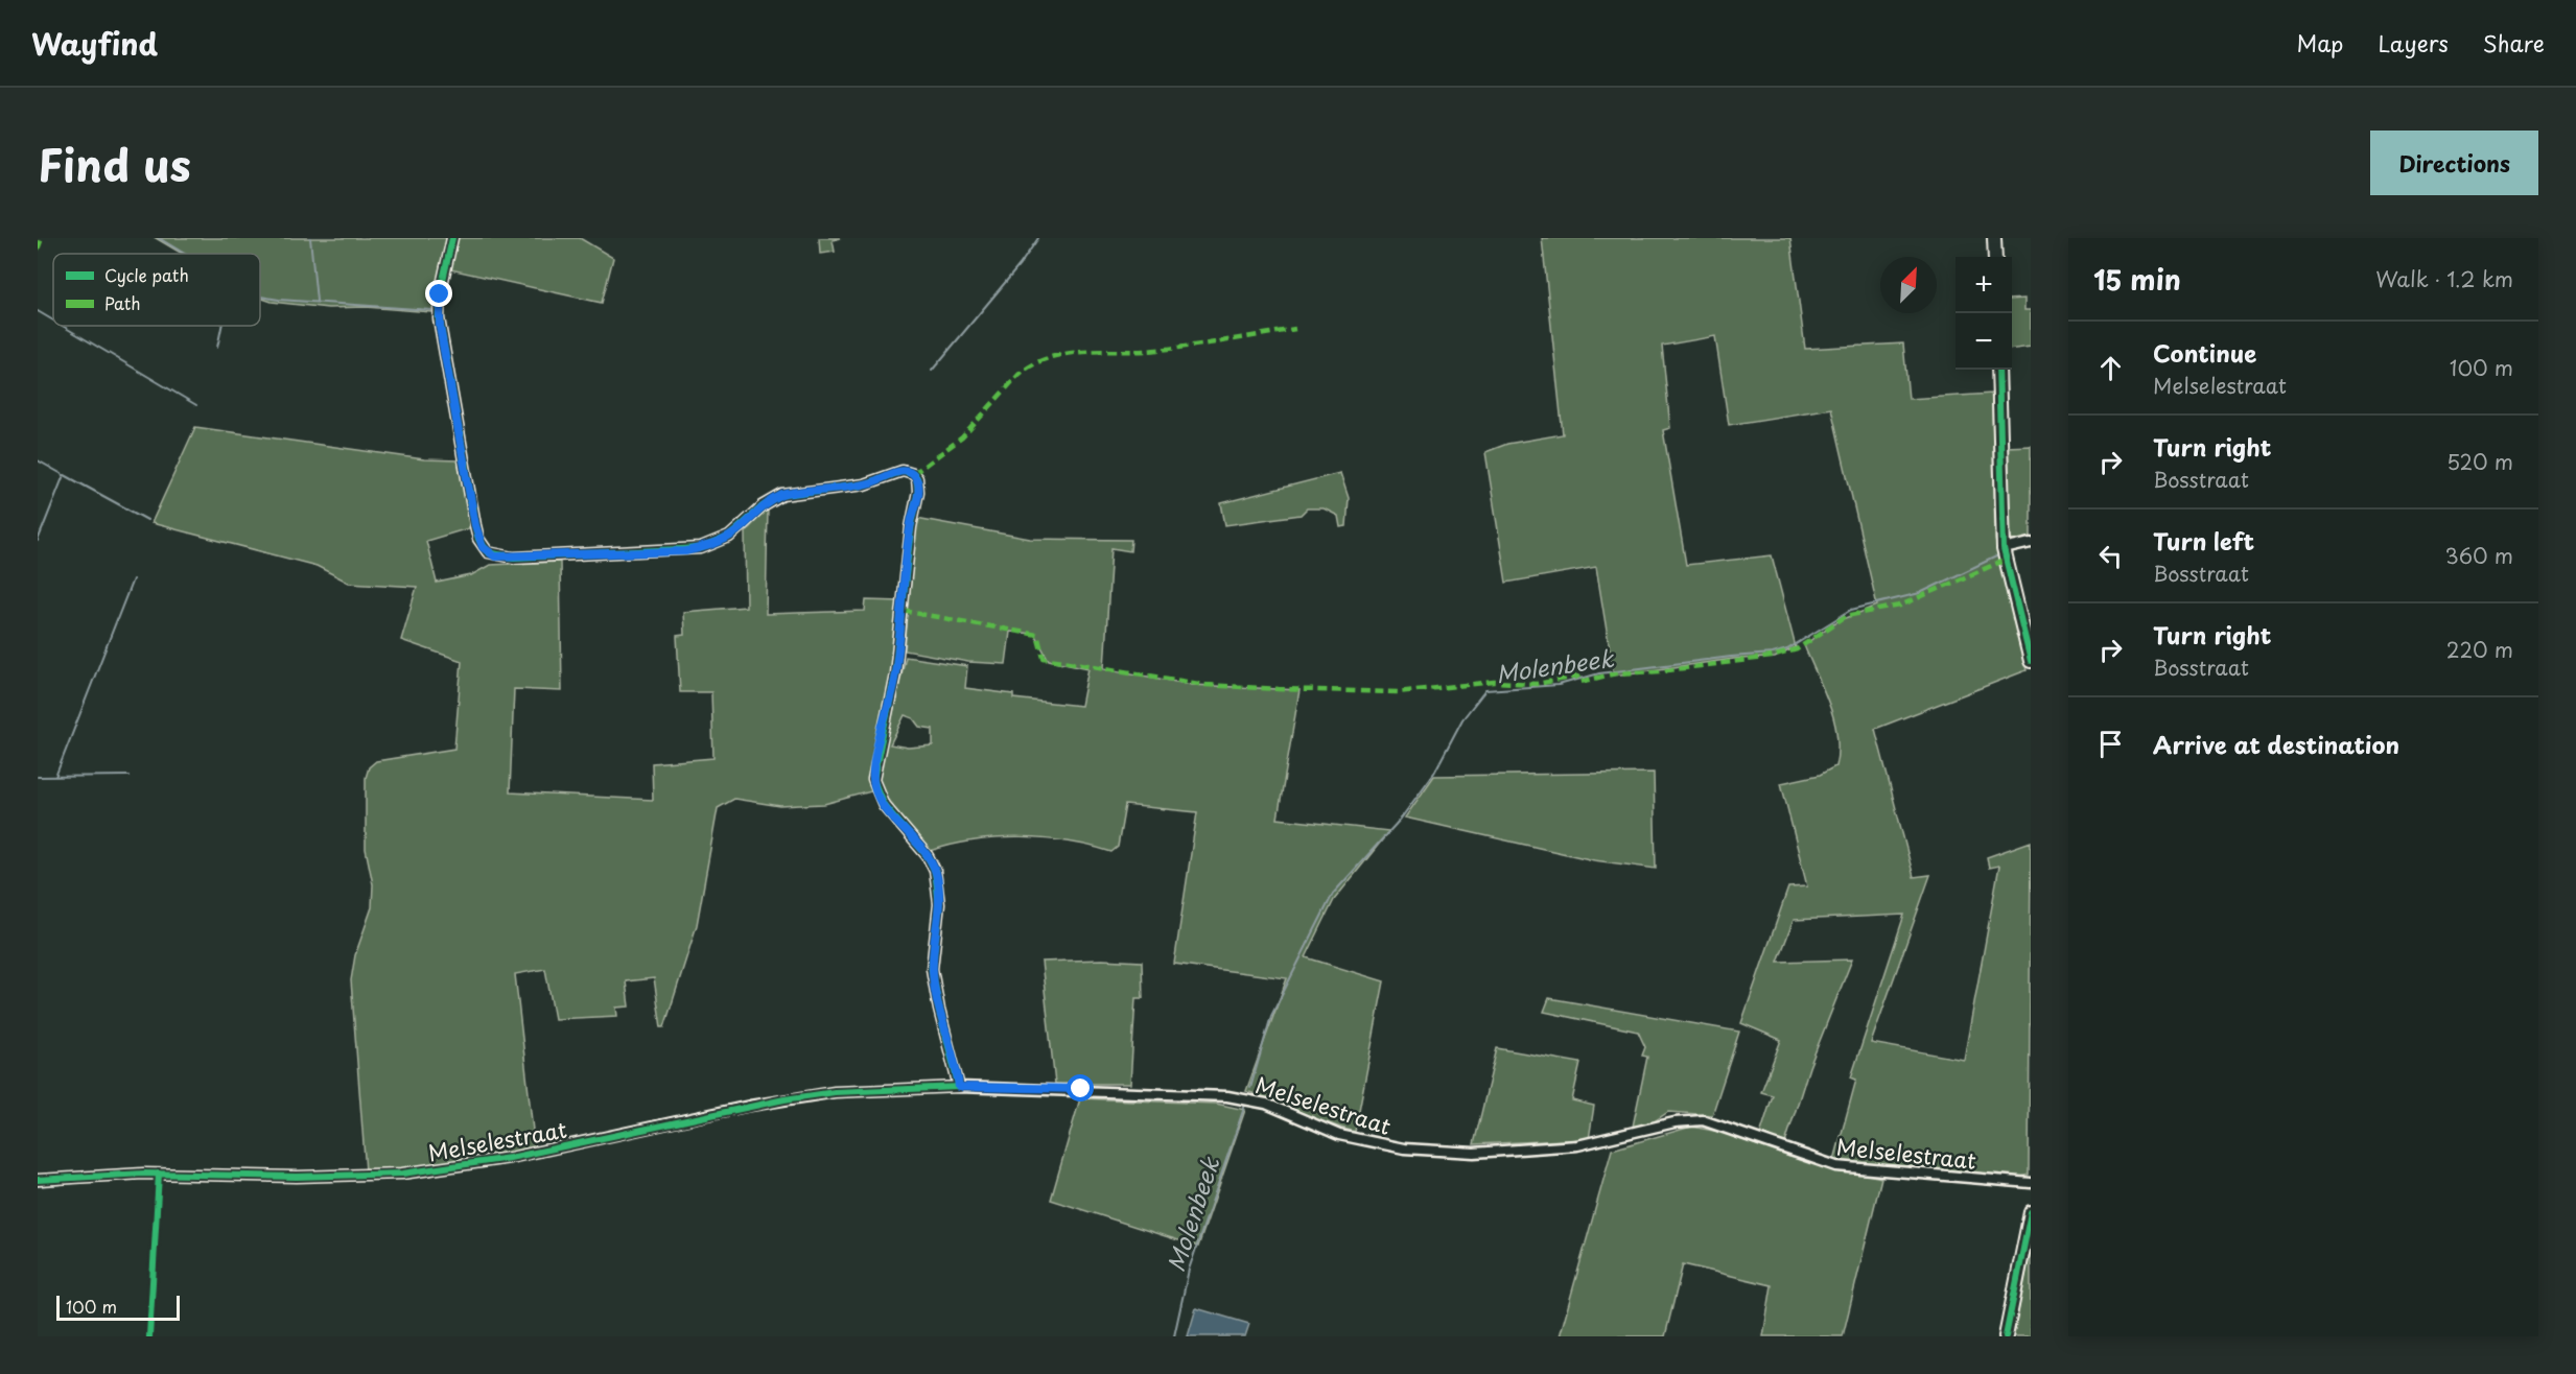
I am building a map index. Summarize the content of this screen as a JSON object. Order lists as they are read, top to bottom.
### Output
{
  "streets": {
    "street": ["Melselestraat"]
  },
  "water": ["Molenbeek"],
  "legend": ["Cycle path", "Path"],
  "scale_bar": "100 m",
  "north": "top right",
  "page": {
    "header": "Wayfind",
    "nav": ["Map", "Layers", "Share"],
    "title": "Find us",
    "buttons": "Directions",
    "heading": ["15 min", "Walk · 1.2 km"],
    "map_buttons": ["+", "−"],
    "list": [
      ["Continue", "Melselestraat", "100 m"],
      ["Turn right", "Bosstraat", "520 m"],
      ["Turn left", "Bosstraat", "360 m"],
      ["Turn right", "Bosstraat", "220 m"],
      "Arrive at destination"
    ],
    "scale": "100 m"
  }
}
